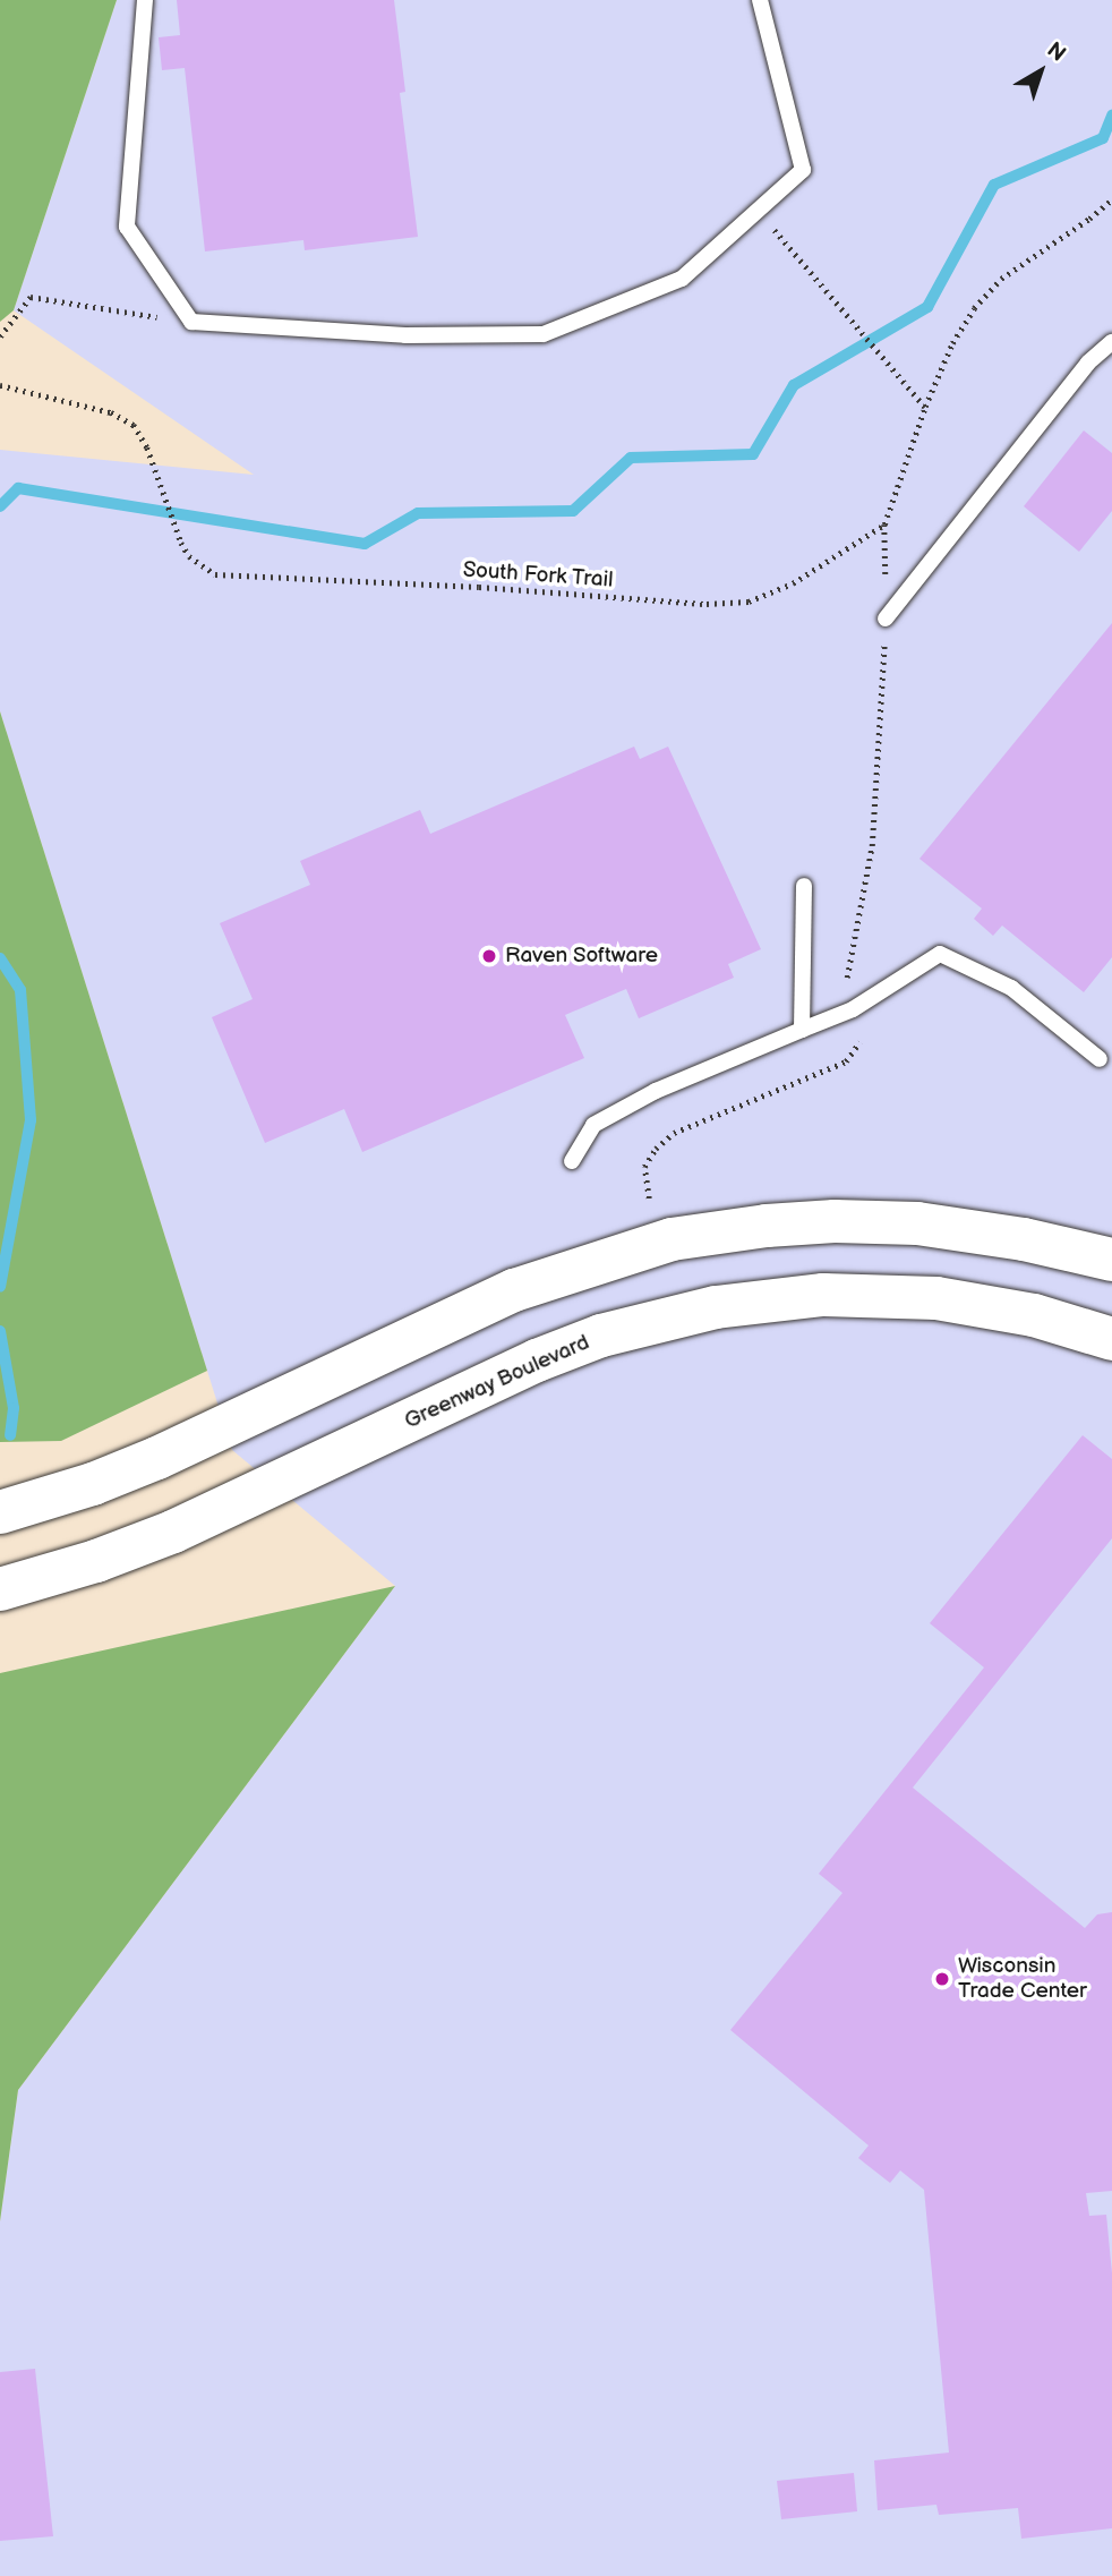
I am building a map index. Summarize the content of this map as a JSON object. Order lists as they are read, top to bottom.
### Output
{
  "streets": {
    "street": ["Greenway Boulevard"],
    "path": ["South Fork Trail"]
  },
  "places": ["Raven Software", "Wisconsin Trade Center"],
  "north": "top right"
}
